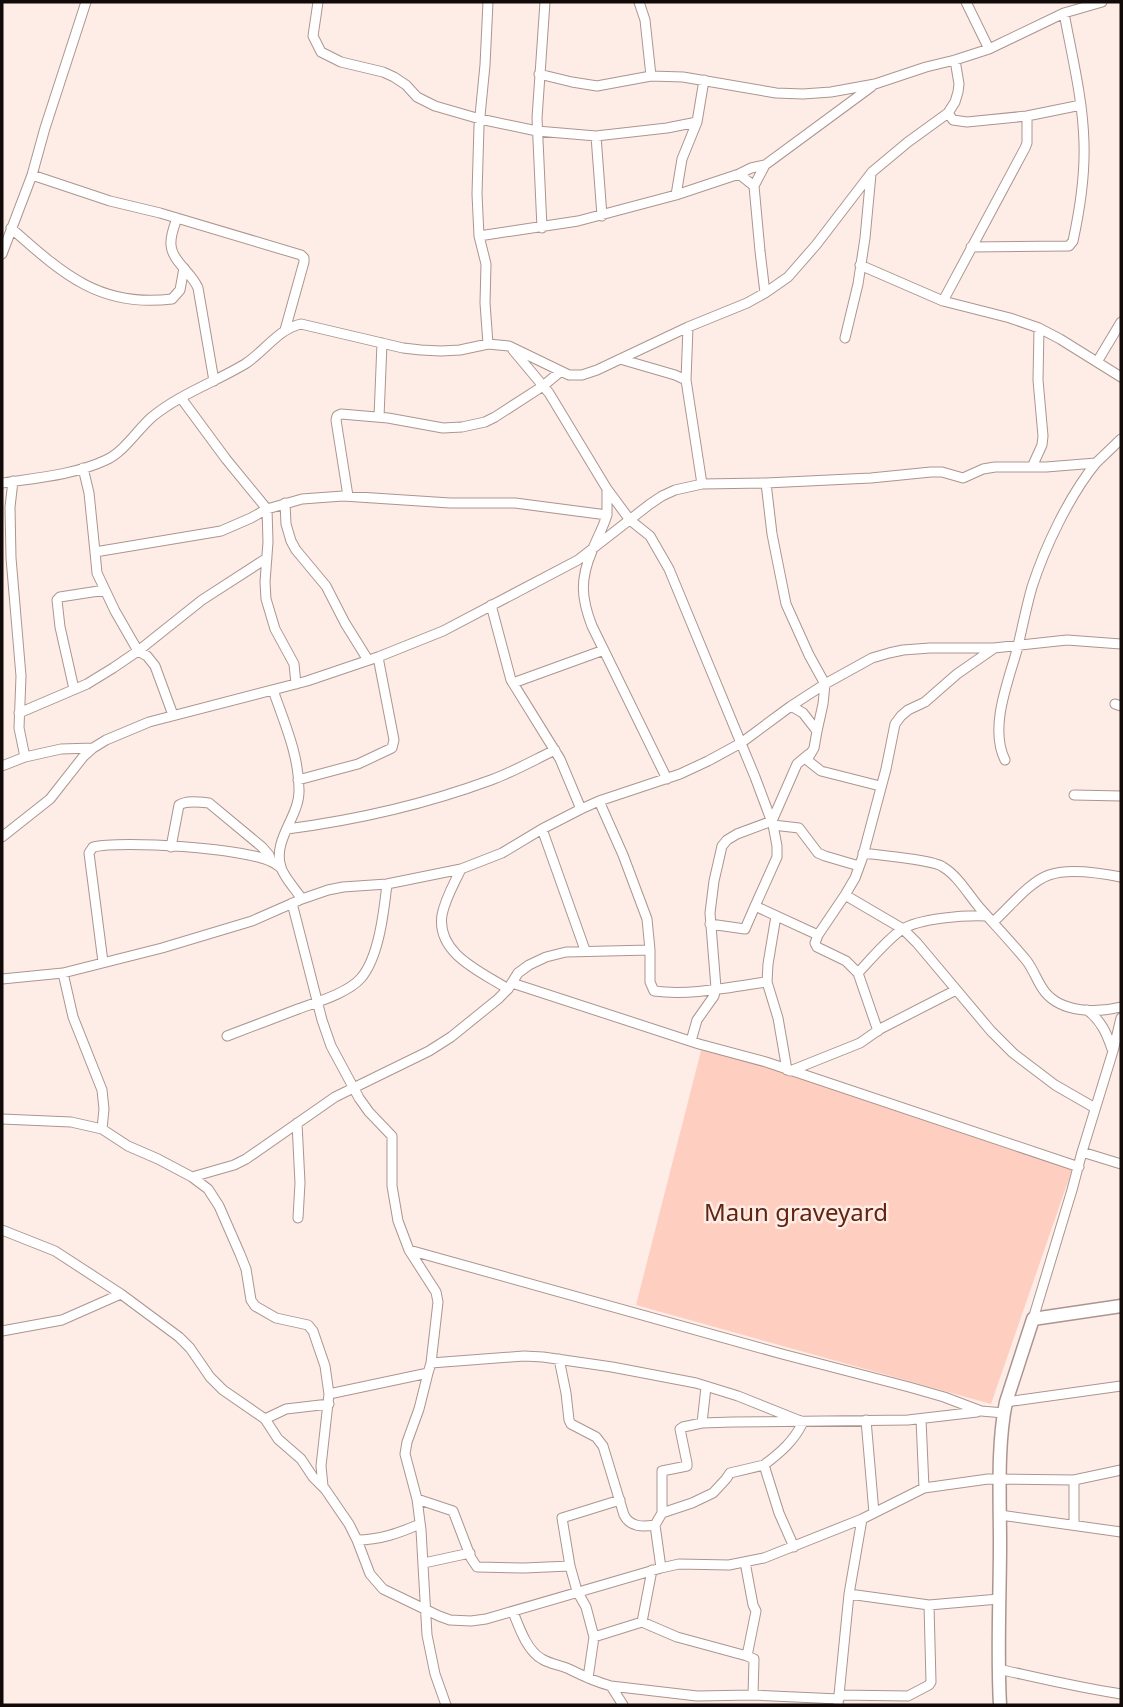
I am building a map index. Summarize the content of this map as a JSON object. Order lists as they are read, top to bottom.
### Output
{
  "parks": ["Maun graveyard"]
}
